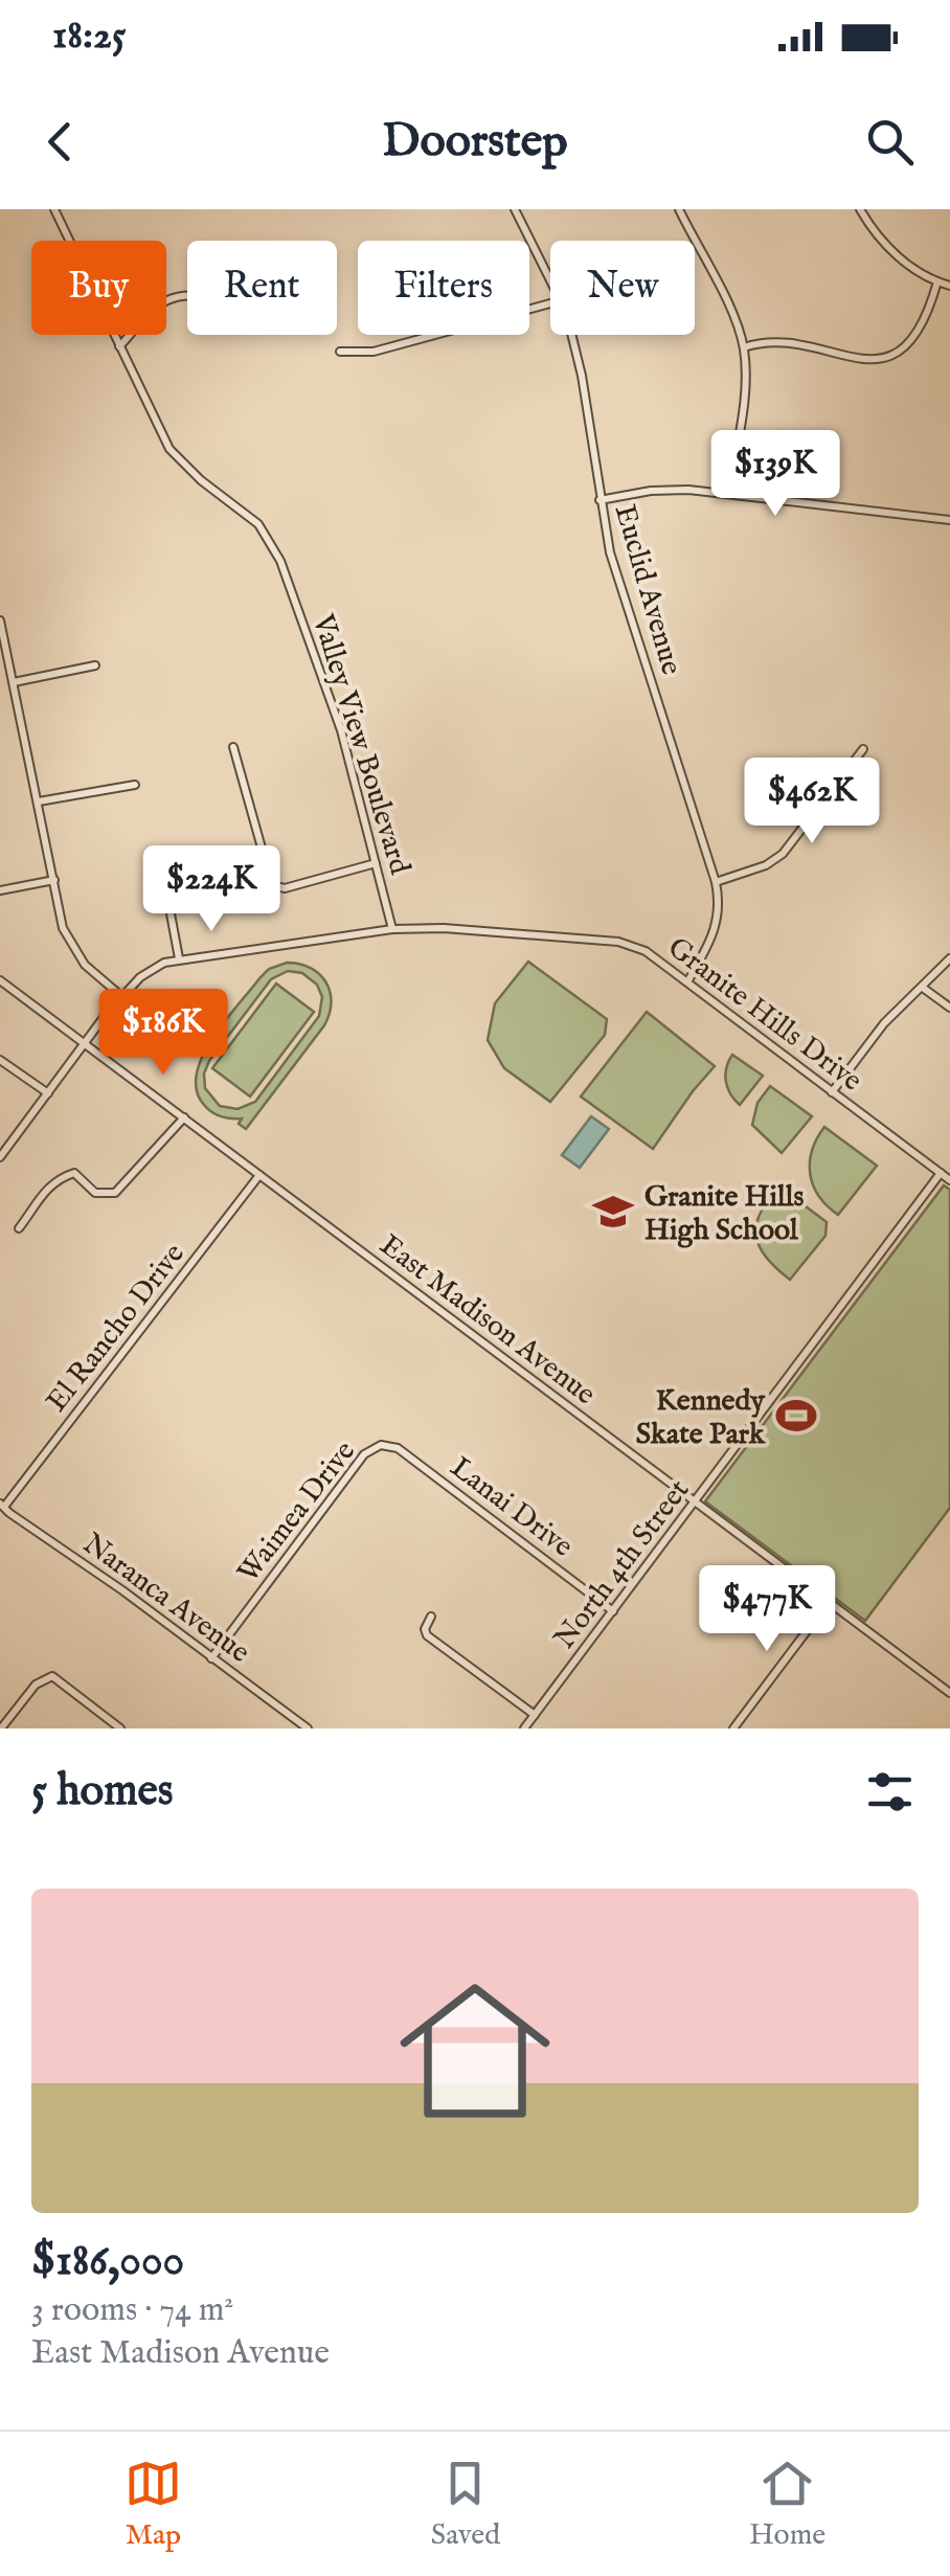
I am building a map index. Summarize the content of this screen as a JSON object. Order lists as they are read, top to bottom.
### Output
{
  "streets": {
    "street": [
      "Euclid Avenue",
      "Valley View Boulevard",
      "Granite Hills Drive",
      "East Madison Avenue",
      "El Rancho Drive",
      "Lanai Drive",
      "Waimea Drive",
      "North 4th Street",
      "Naranca Avenue"
    ]
  },
  "crossings": [
    ["Euclid Avenue", "Granite Hills Drive"],
    ["Valley View Boulevard", "Granite Hills Drive"],
    ["Granite Hills Drive", "East Madison Avenue"],
    ["Granite Hills Drive", "North 4th Street"],
    ["East Madison Avenue", "El Rancho Drive"],
    ["East Madison Avenue", "North 4th Street"],
    ["El Rancho Drive", "Naranca Avenue"],
    ["Lanai Drive", "Waimea Drive"],
    ["Lanai Drive", "North 4th Street"],
    ["Waimea Drive", "Naranca Avenue"]
  ],
  "places": {
    "school or university": ["Granite Hills High School"],
    "sports": ["Kennedy Skate Park"]
  },
  "page": {
    "status": "18:25",
    "header": "Doorstep",
    "chip": [
      "Buy",
      "Rent",
      "Filters",
      "New"
    ],
    "price": [
      "$139K",
      "$462K",
      "$224K",
      "$186K",
      "$477K"
    ],
    "heading": "5 homes",
    "list": [
      {
        "name": "$186,000",
        "note": "3 rooms · 74 m² · East Madison Avenue"
      }
    ],
    "tabs": ["Map", "Saved", "Home"]
  }
}
